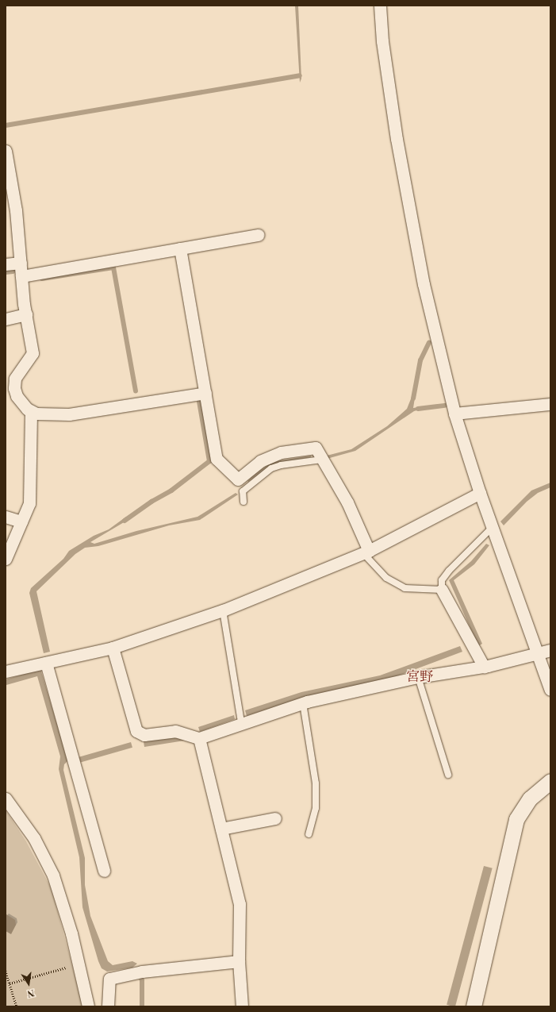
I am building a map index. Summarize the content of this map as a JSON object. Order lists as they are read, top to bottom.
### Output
{
  "districts": ["宮野"],
  "north": "bottom"
}
